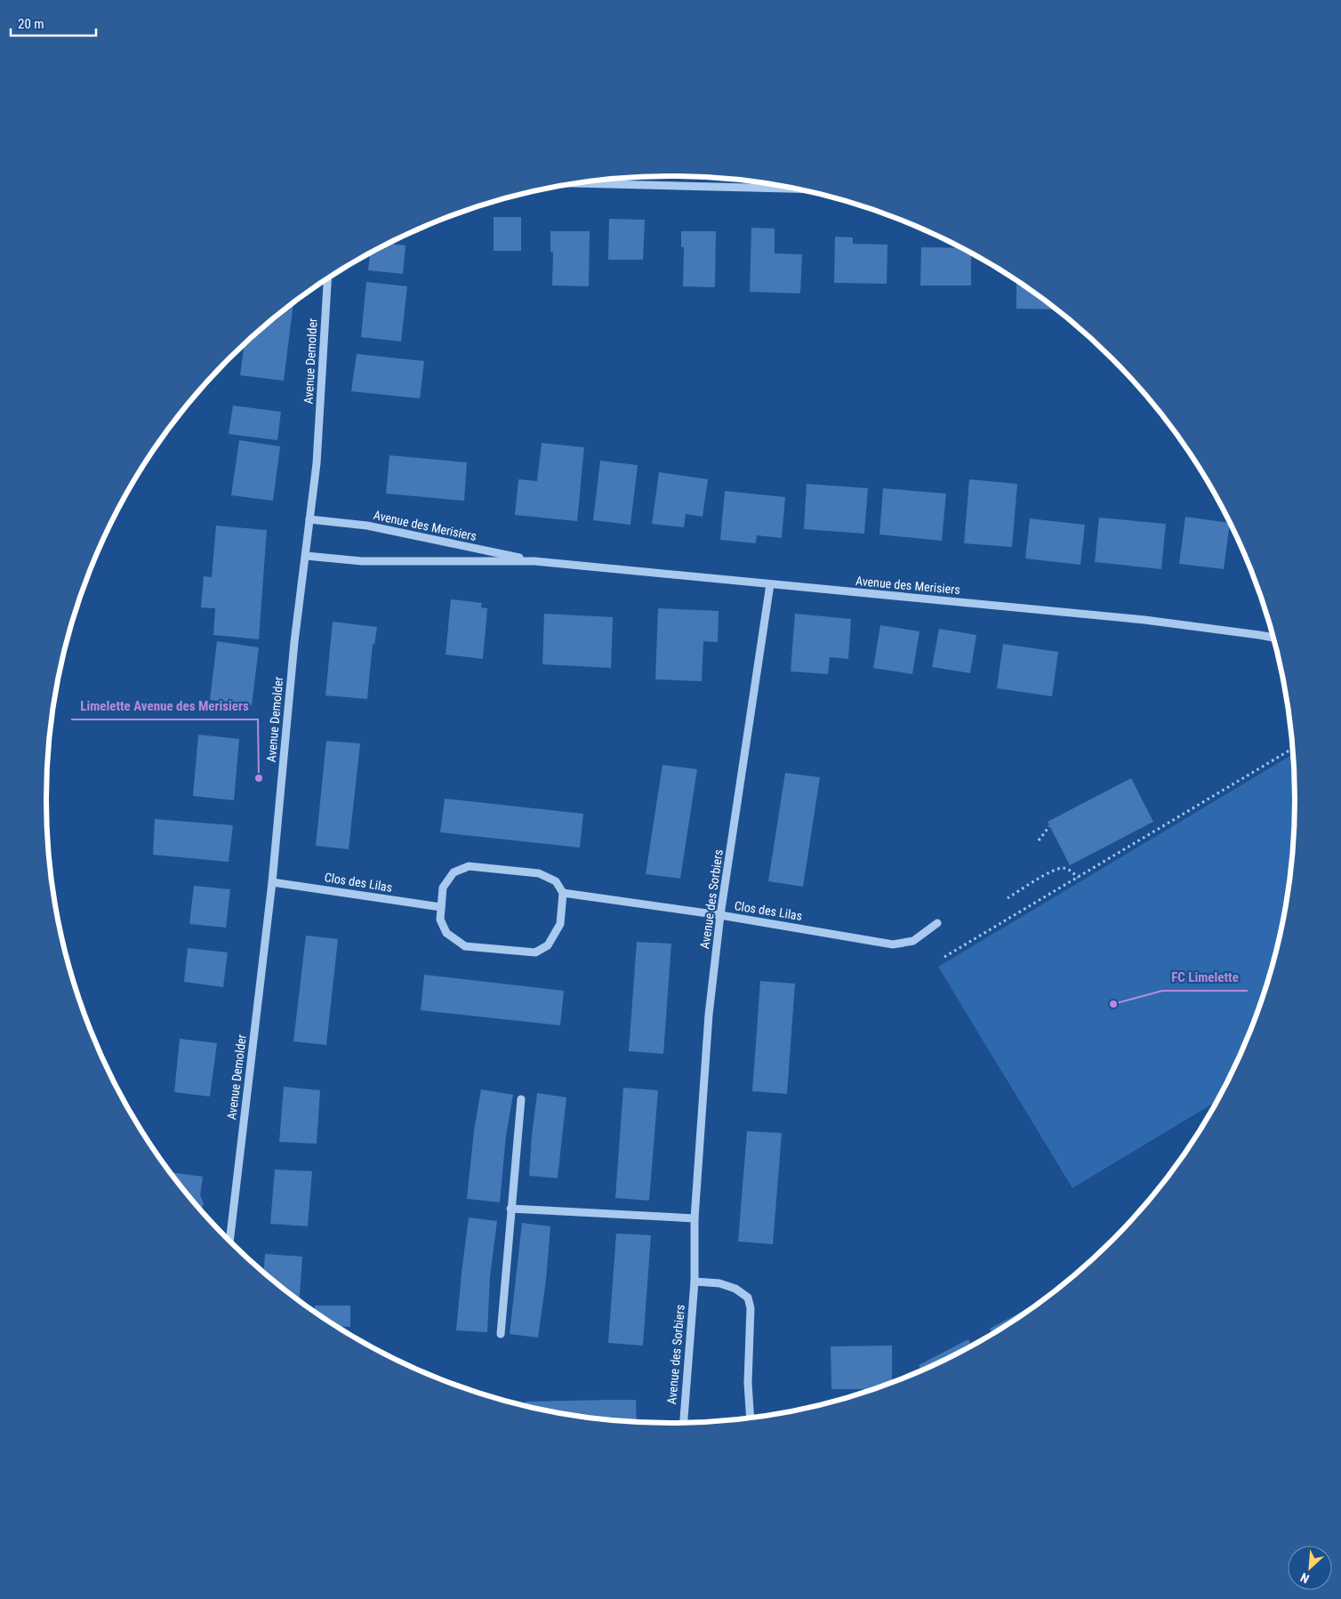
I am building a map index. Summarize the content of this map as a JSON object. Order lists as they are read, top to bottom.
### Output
{
  "streets": {
    "street": [
      "Avenue Demolder",
      "Avenue des Merisiers",
      "Clos des Lilas",
      "Avenue des Sorbiers"
    ]
  },
  "crossings": [
    ["Avenue Demolder", "Avenue des Merisiers"],
    ["Avenue Demolder", "Clos des Lilas"],
    ["Avenue des Merisiers", "Avenue des Sorbiers"],
    ["Clos des Lilas", "Avenue des Sorbiers"]
  ],
  "places": ["Limelette Avenue des Merisiers", "FC Limelette"],
  "scale_bar": "20 m",
  "north": "bottom left"
}
